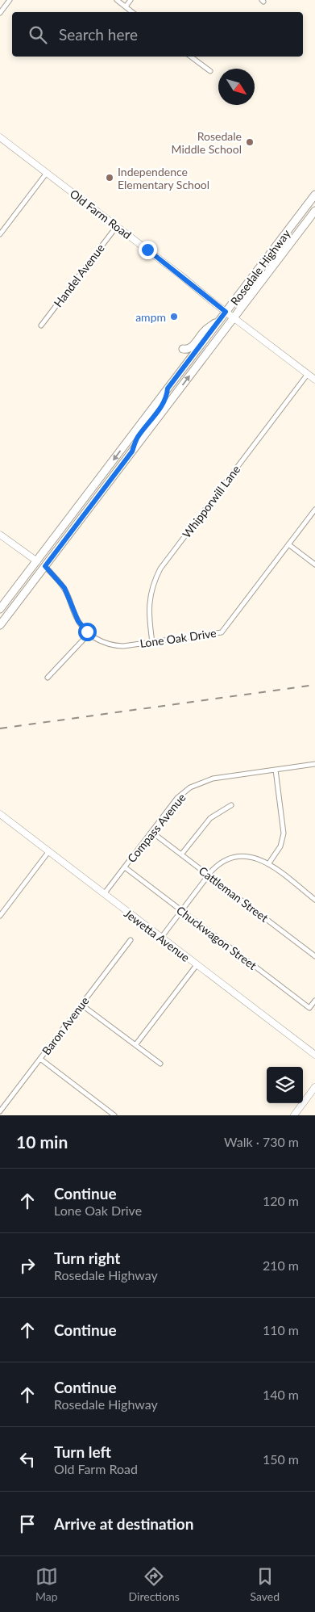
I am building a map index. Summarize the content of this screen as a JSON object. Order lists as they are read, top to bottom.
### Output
{
  "streets": {
    "main road": ["Rosedale Highway"],
    "street": [
      "Old Farm Road",
      "Handel Avenue",
      "Whipporwill Lane",
      "Lone Oak Drive",
      "Compass Avenue",
      "Cattleman Street",
      "Jewetta Avenue",
      "Chuckwagon Street",
      "Baron Avenue"
    ]
  },
  "crossings": [
    ["Old Farm Road", "Rosedale Highway"],
    ["Old Farm Road", "Handel Avenue"],
    ["Old Farm Road", "Whipporwill Lane"],
    ["Rosedale Highway", "Lone Oak Drive"],
    ["Whipporwill Lane", "Lone Oak Drive"],
    ["Compass Avenue", "Cattleman Street"],
    ["Compass Avenue", "Jewetta Avenue"],
    ["Compass Avenue", "Chuckwagon Street"]
  ],
  "places": ["Rosedale Middle School", "Independence Elementary School", "ampm"],
  "north": "bottom right",
  "page": {
    "search": "Search here",
    "heading": ["10 min", "Walk · 730 m"],
    "list": [
      ["Continue", "Lone Oak Drive", "120 m"],
      ["Turn right", "Rosedale Highway", "210 m"],
      ["Continue", "110 m"],
      ["Continue", "Rosedale Highway", "140 m"],
      ["Turn left", "Old Farm Road", "150 m"],
      "Arrive at destination"
    ],
    "nav": ["Map", "Directions", "Saved"]
  }
}
